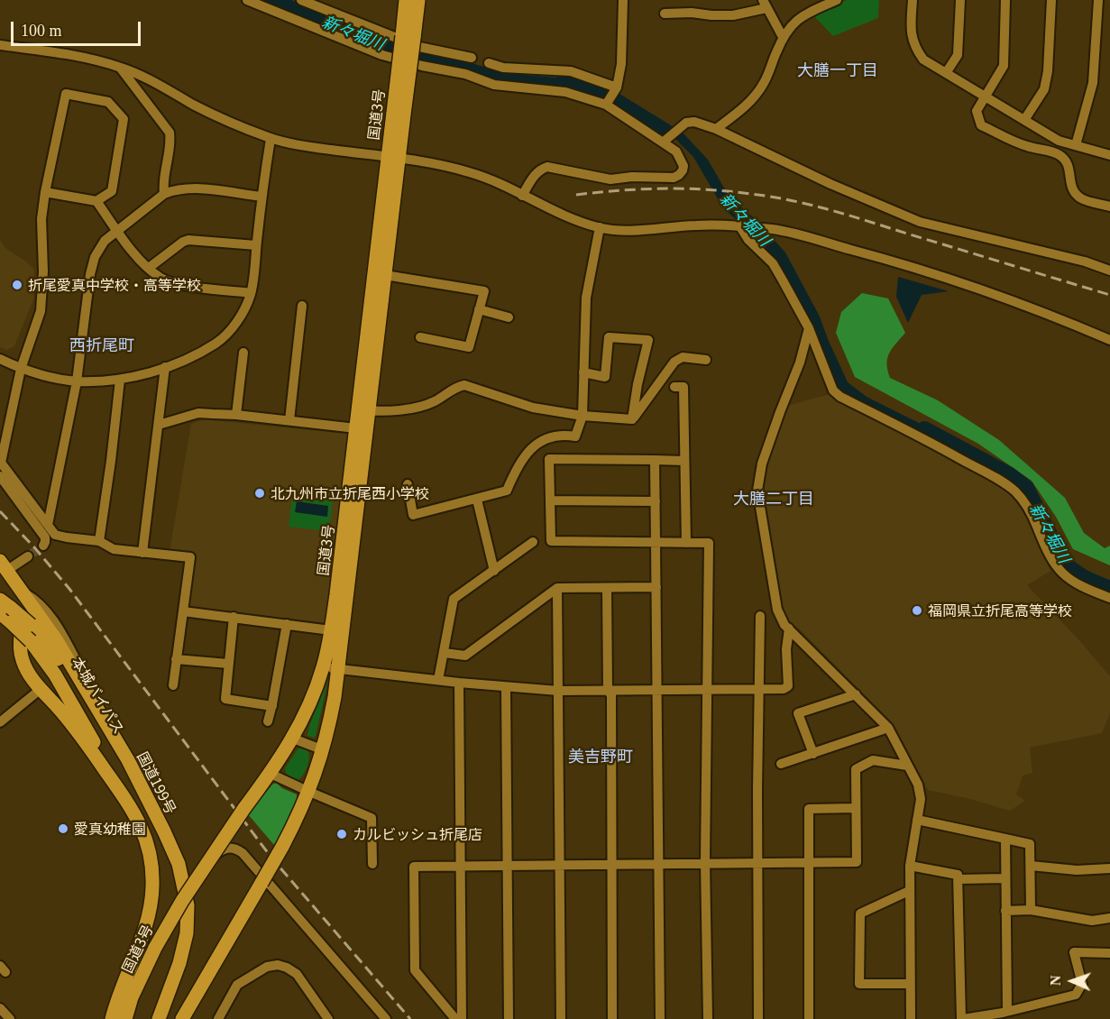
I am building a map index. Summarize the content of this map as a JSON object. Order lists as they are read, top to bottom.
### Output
{
  "streets": {
    "highway": ["国道3号", "本城バイパス", "国道199号"]
  },
  "crossings": [
    ["本城バイパス", "国道199号"]
  ],
  "districts": [
    "大膳一丁目",
    "西折尾町",
    "大膳二丁目",
    "美吉野町"
  ],
  "water": ["新々堀川"],
  "places": [
    "折尾愛真中学校・高等学校",
    "北九州市立折尾西小学校",
    "福岡県立折尾高等学校",
    "愛真幼稚園",
    "カルビッシュ折尾店"
  ],
  "scale_bar": "100 m",
  "north": "left"
}
